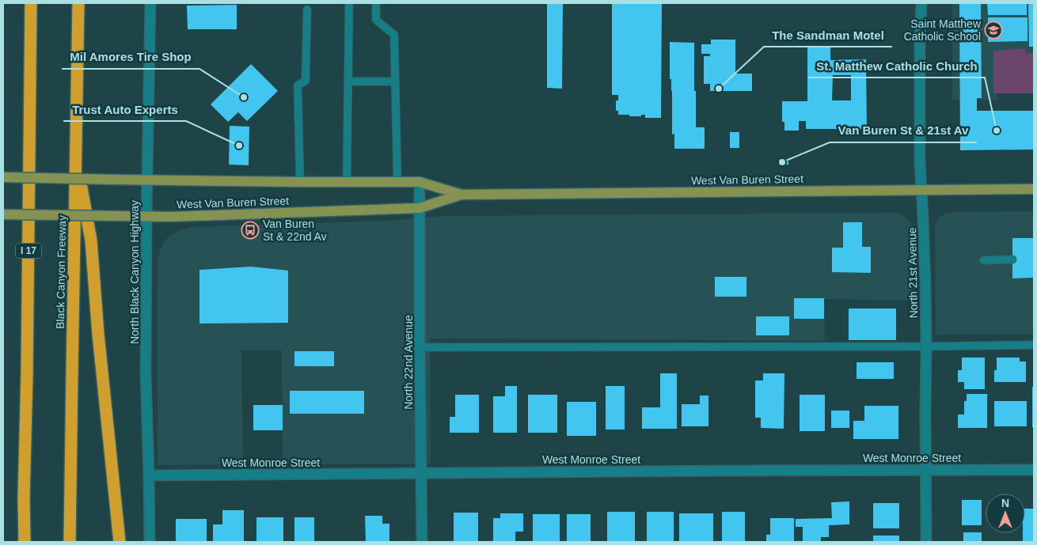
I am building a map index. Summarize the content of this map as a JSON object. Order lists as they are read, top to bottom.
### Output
{
  "streets": {
    "highway": ["I 17", "Black Canyon Freeway"],
    "main road": ["West Van Buren Street"],
    "street": [
      "North Black Canyon Highway",
      "North 21st Avenue",
      "North 22nd Avenue",
      "West Monroe Street"
    ]
  },
  "crossings": [
    ["West Van Buren Street", "North Black Canyon Highway"],
    ["West Van Buren Street", "North 21st Avenue"],
    ["West Van Buren Street", "North 22nd Avenue"],
    ["North Black Canyon Highway", "West Monroe Street"],
    ["North 21st Avenue", "West Monroe Street"],
    ["North 22nd Avenue", "West Monroe Street"]
  ],
  "places": {
    "school or university": ["Saint Matthew Catholic School"],
    "other": [
      "The Sandman Motel",
      "Mil Amores Tire Shop",
      "St. Matthew Catholic Church",
      "Trust Auto Experts",
      "Van Buren St & 21st Av"
    ],
    "bus stop": ["Van Buren St & 22nd Av"]
  },
  "north": "top"
}
